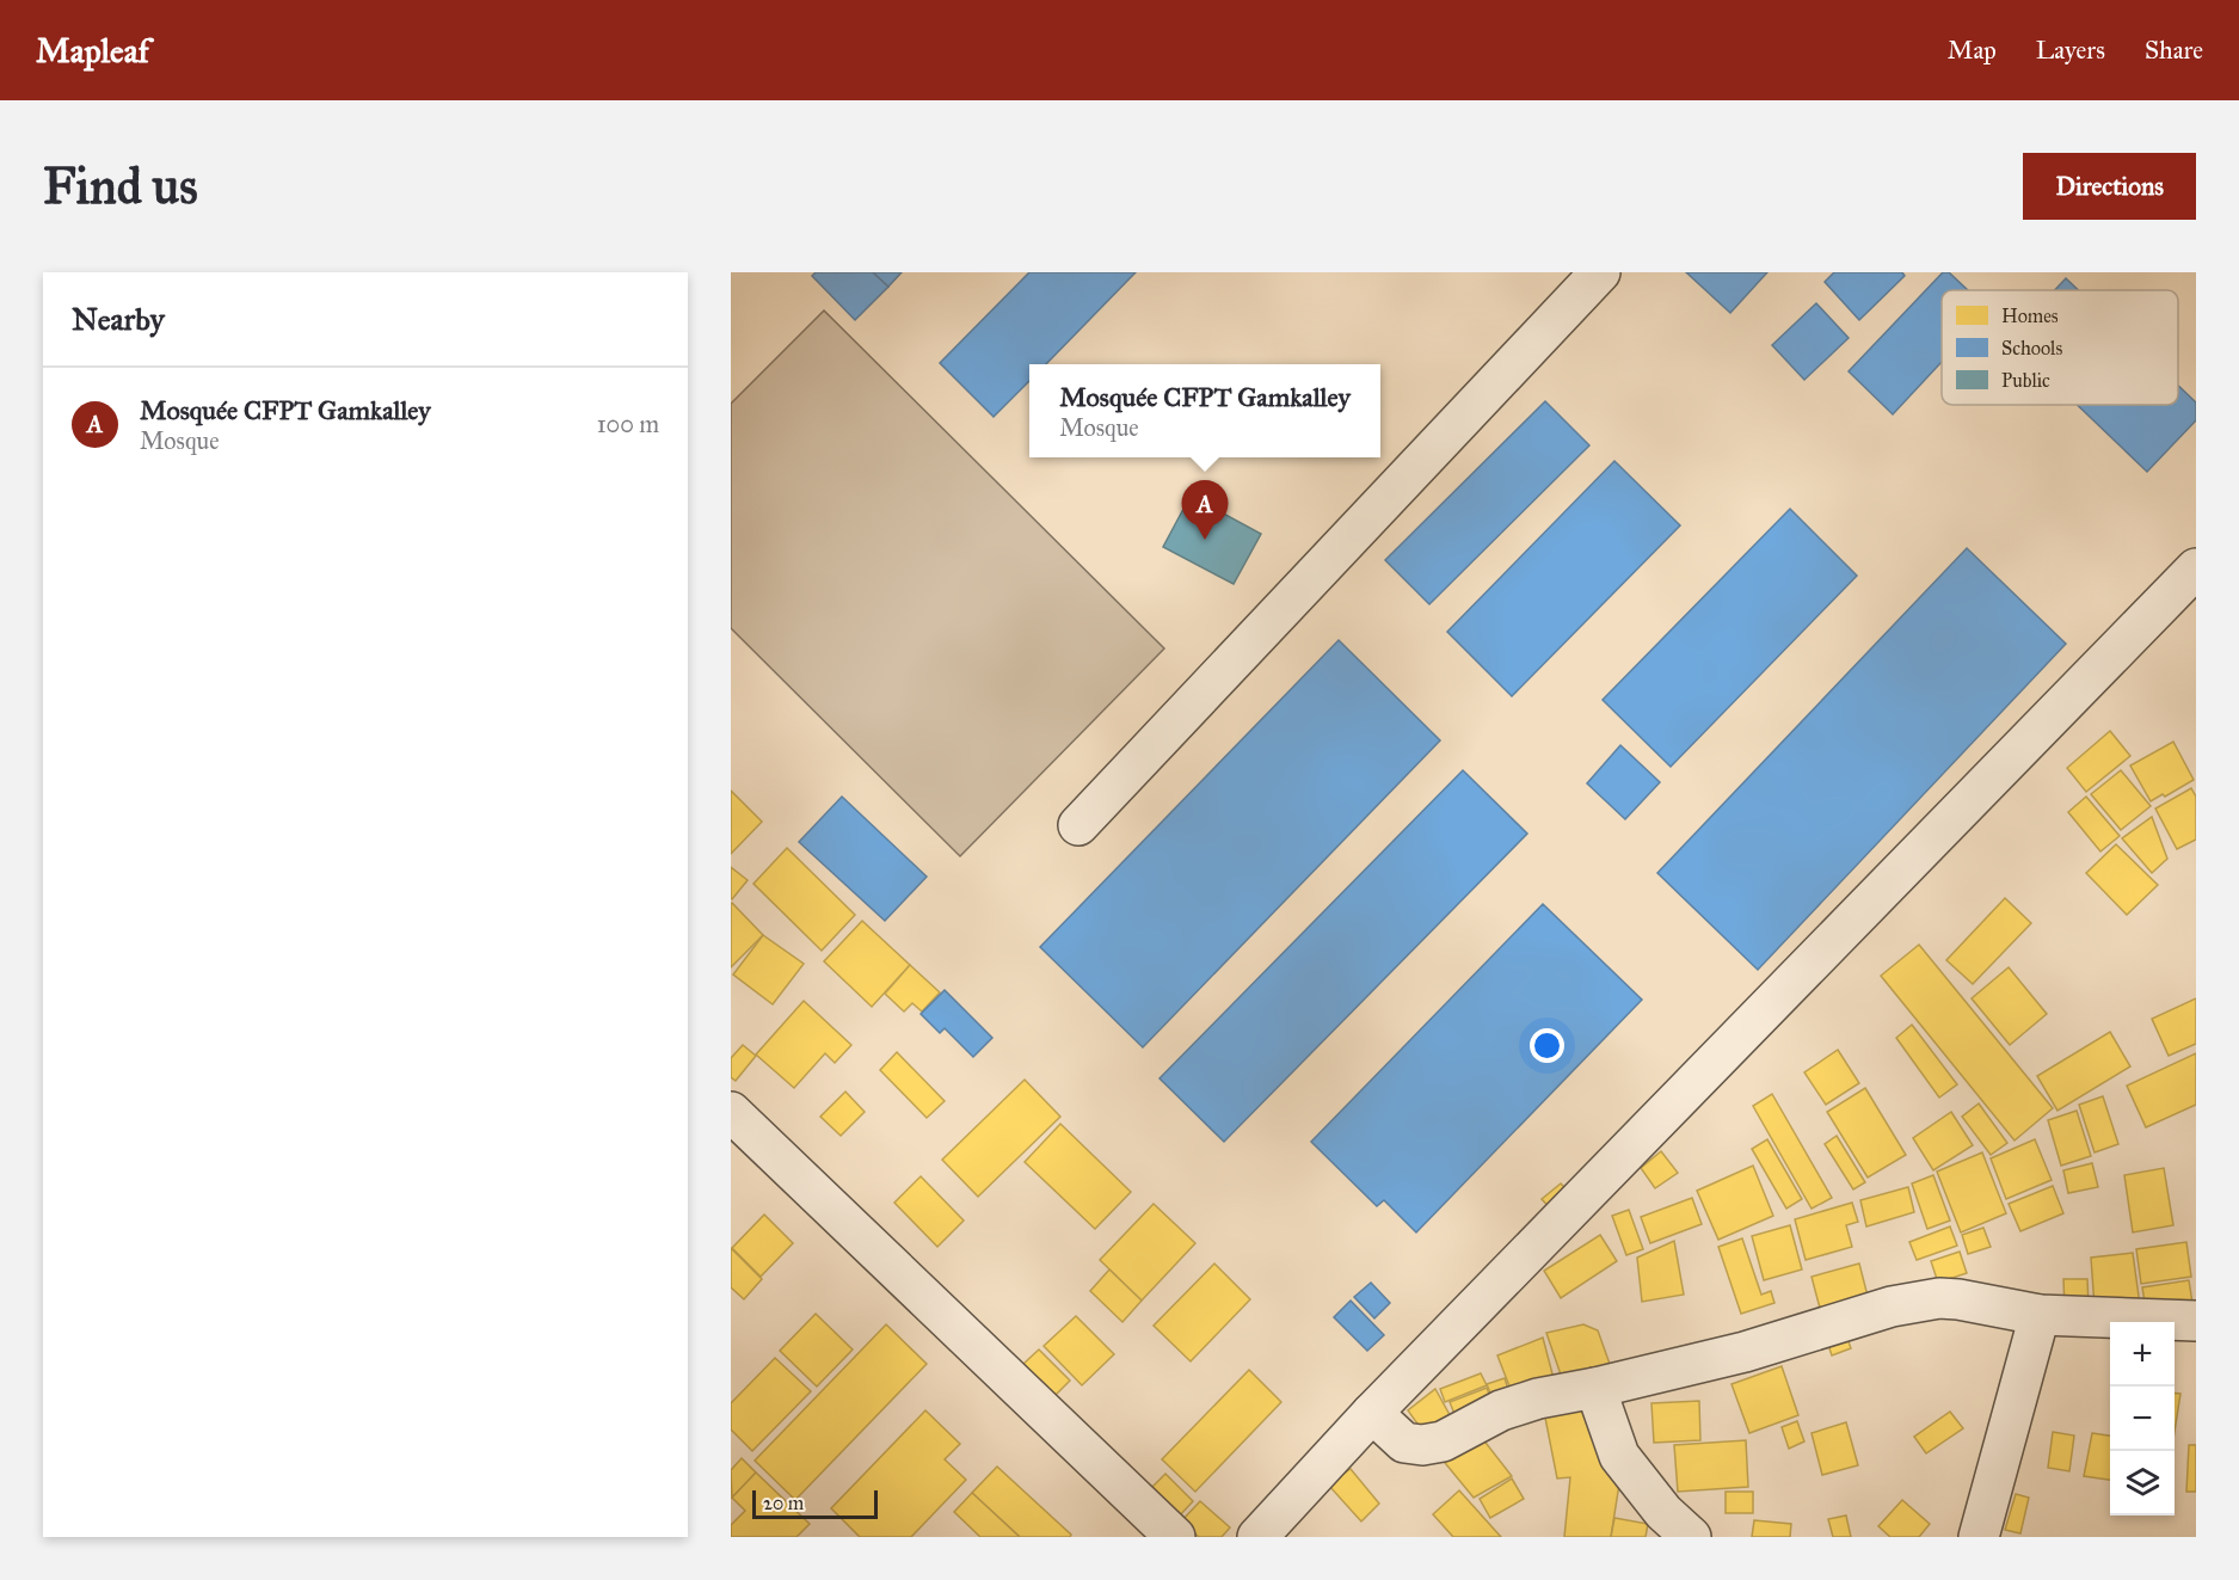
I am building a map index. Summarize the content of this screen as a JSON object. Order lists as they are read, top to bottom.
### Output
{
  "legend": ["Homes", "Schools", "Public"],
  "scale_bar": "20 m",
  "page": {
    "header": "Mapleaf",
    "nav": ["Map", "Layers", "Share"],
    "buttons": "Directions",
    "title": "Find us",
    "heading": "Nearby",
    "popup": ["Mosquée CFPT Gamkalley", "Mosque"],
    "list": [
      {
        "mark": "A",
        "name": "Mosquée CFPT Gamkalley",
        "note": "Mosque",
        "value": "100 m"
      }
    ],
    "pins": "A",
    "map_buttons": ["+", "−"],
    "scale": "20 m"
  }
}
